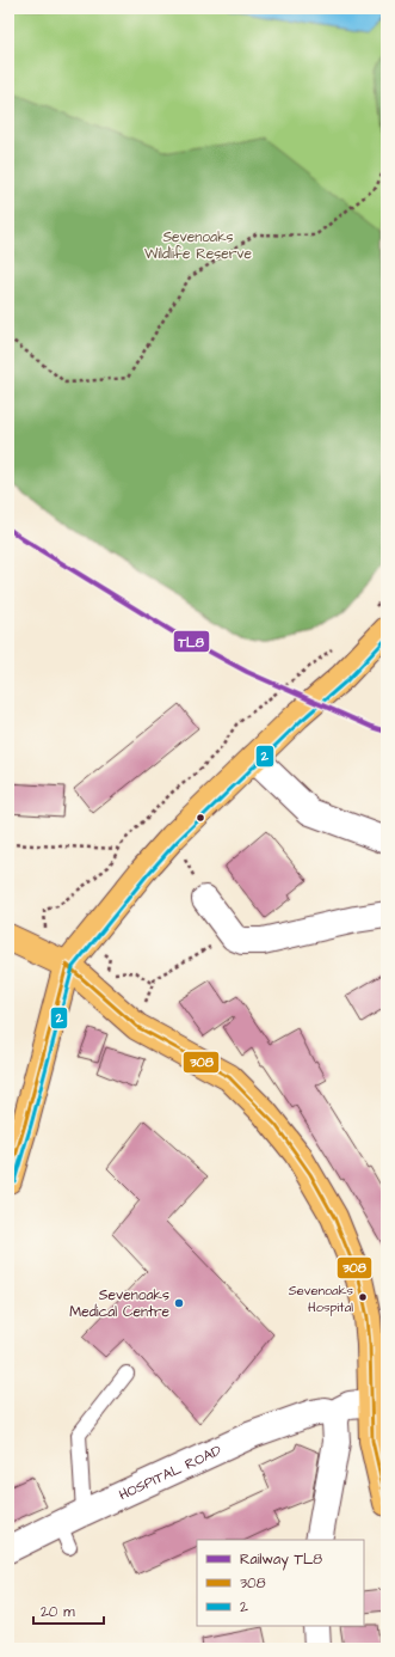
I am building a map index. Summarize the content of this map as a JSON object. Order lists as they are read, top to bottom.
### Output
{
  "streets": {
    "street": ["HOSPITAL ROAD"]
  },
  "parks": ["Sevenoaks Wildlife Reserve"],
  "places": ["Sevenoaks Hospital", "Sevenoaks Medical Centre"],
  "lines": ["rail line TL8", "transit line 2", "transit line 308"],
  "legend": ["Railway TL8", "308", "2"],
  "scale_bar": "20 m"
}
